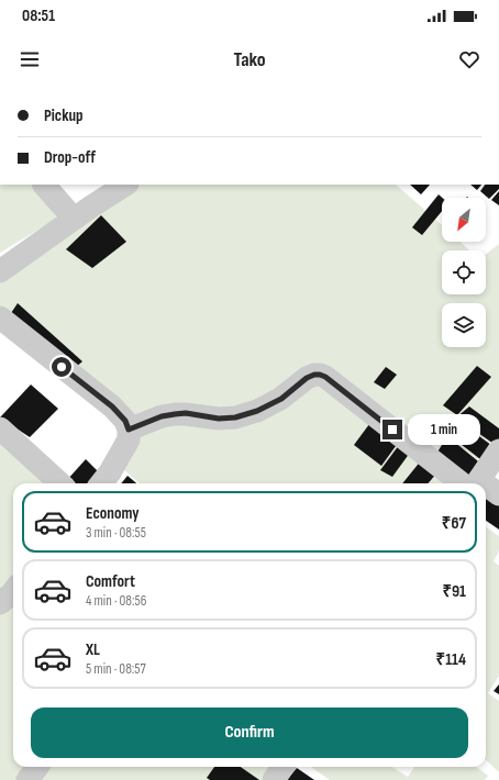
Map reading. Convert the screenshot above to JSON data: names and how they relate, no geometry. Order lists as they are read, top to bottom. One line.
{"north":"bottom left","page":{"status":"08:51","header":"Tako","banner":["Pickup","Drop-off"],"bubble":"1 min","list":[{"name":"Economy","note":"3 min · 08:55","value":"₹67"},{"name":"Comfort","note":"4 min · 08:56","value":"₹91"},{"name":"XL","note":"5 min · 08:57","value":"₹114"}],"buttons":"Confirm"}}
